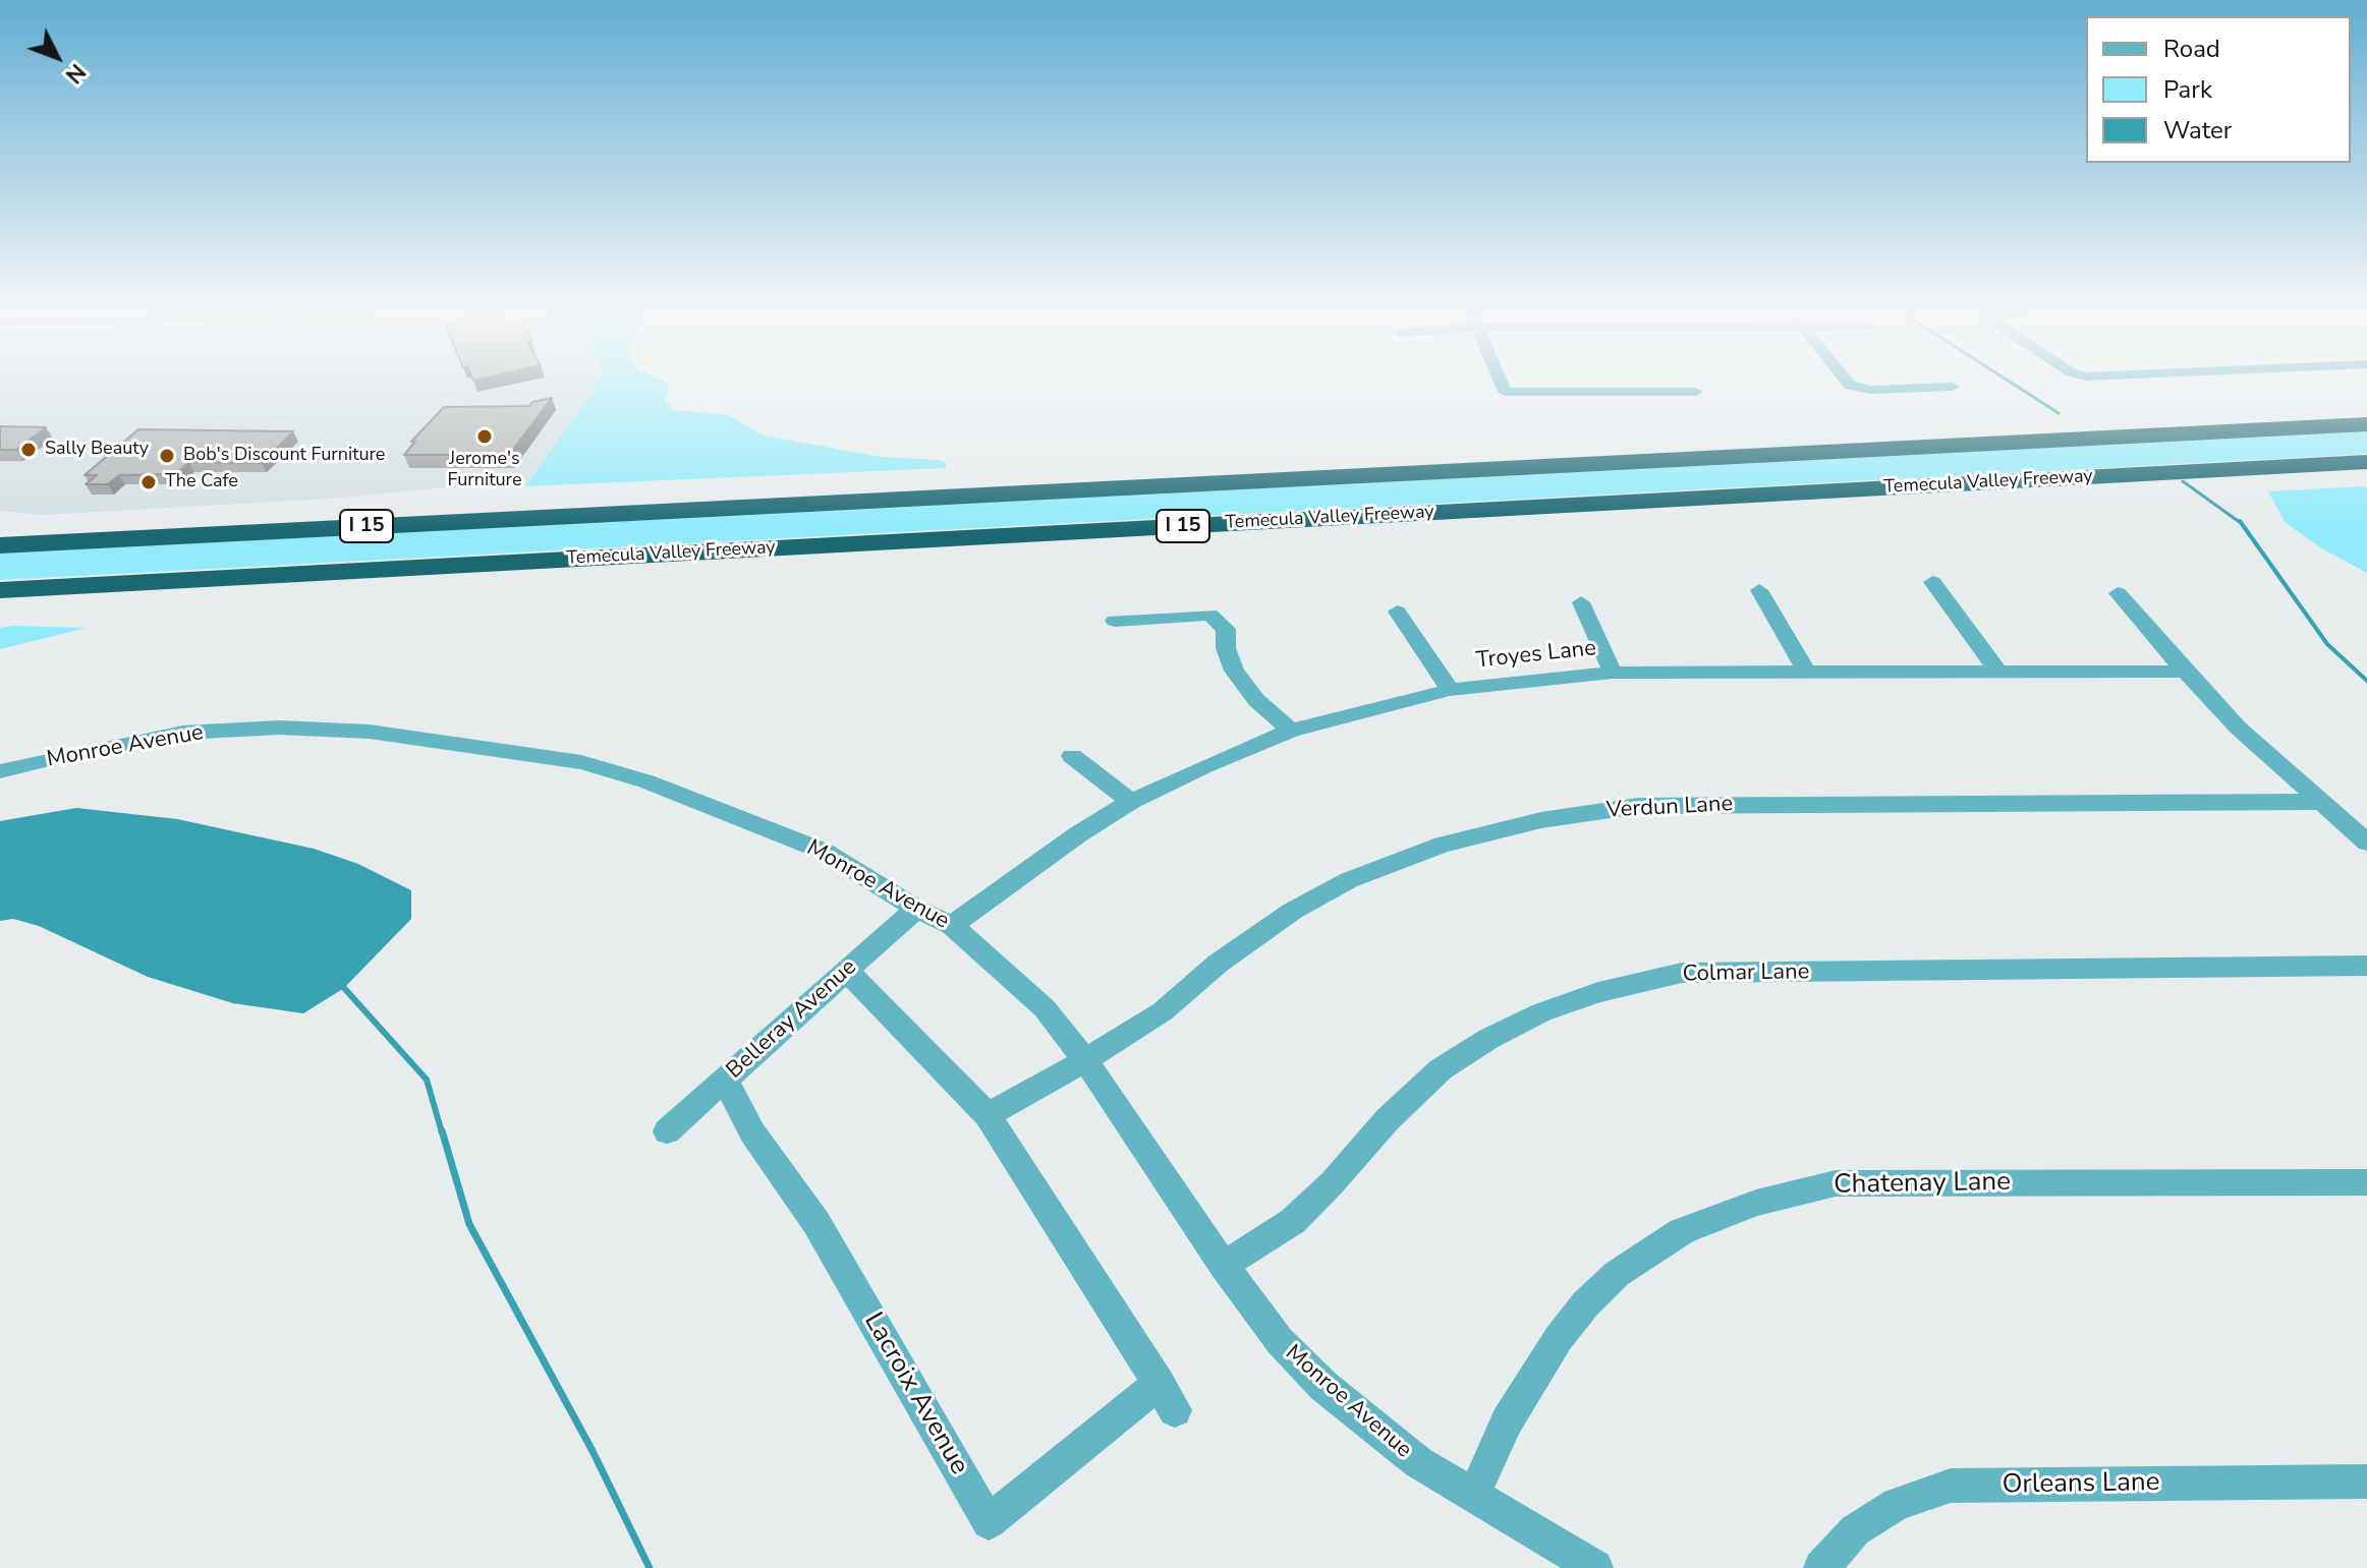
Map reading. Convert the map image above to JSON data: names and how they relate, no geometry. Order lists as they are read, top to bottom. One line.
{"streets":{"highway":["Temecula Valley Freeway","I 15"],"street":["Troyes Lane","Monroe Avenue","Verdun Lane","Colmar Lane","Belleray Avenue","Chatenay Lane","Lacroix Avenue","Orleans Lane"]},"crossings":[["Troyes Lane","Monroe Avenue"],["Monroe Avenue","Verdun Lane"],["Monroe Avenue","Colmar Lane"],["Monroe Avenue","Belleray Avenue"],["Monroe Avenue","Chatenay Lane"],["Verdun Lane","Lacroix Avenue"],["Belleray Avenue","Lacroix Avenue"]],"places":["Jerome's Furniture","Sally Beauty","Bob's Discount Furniture","The Cafe"],"legend":["Road","Park","Water"],"north":"bottom right"}
